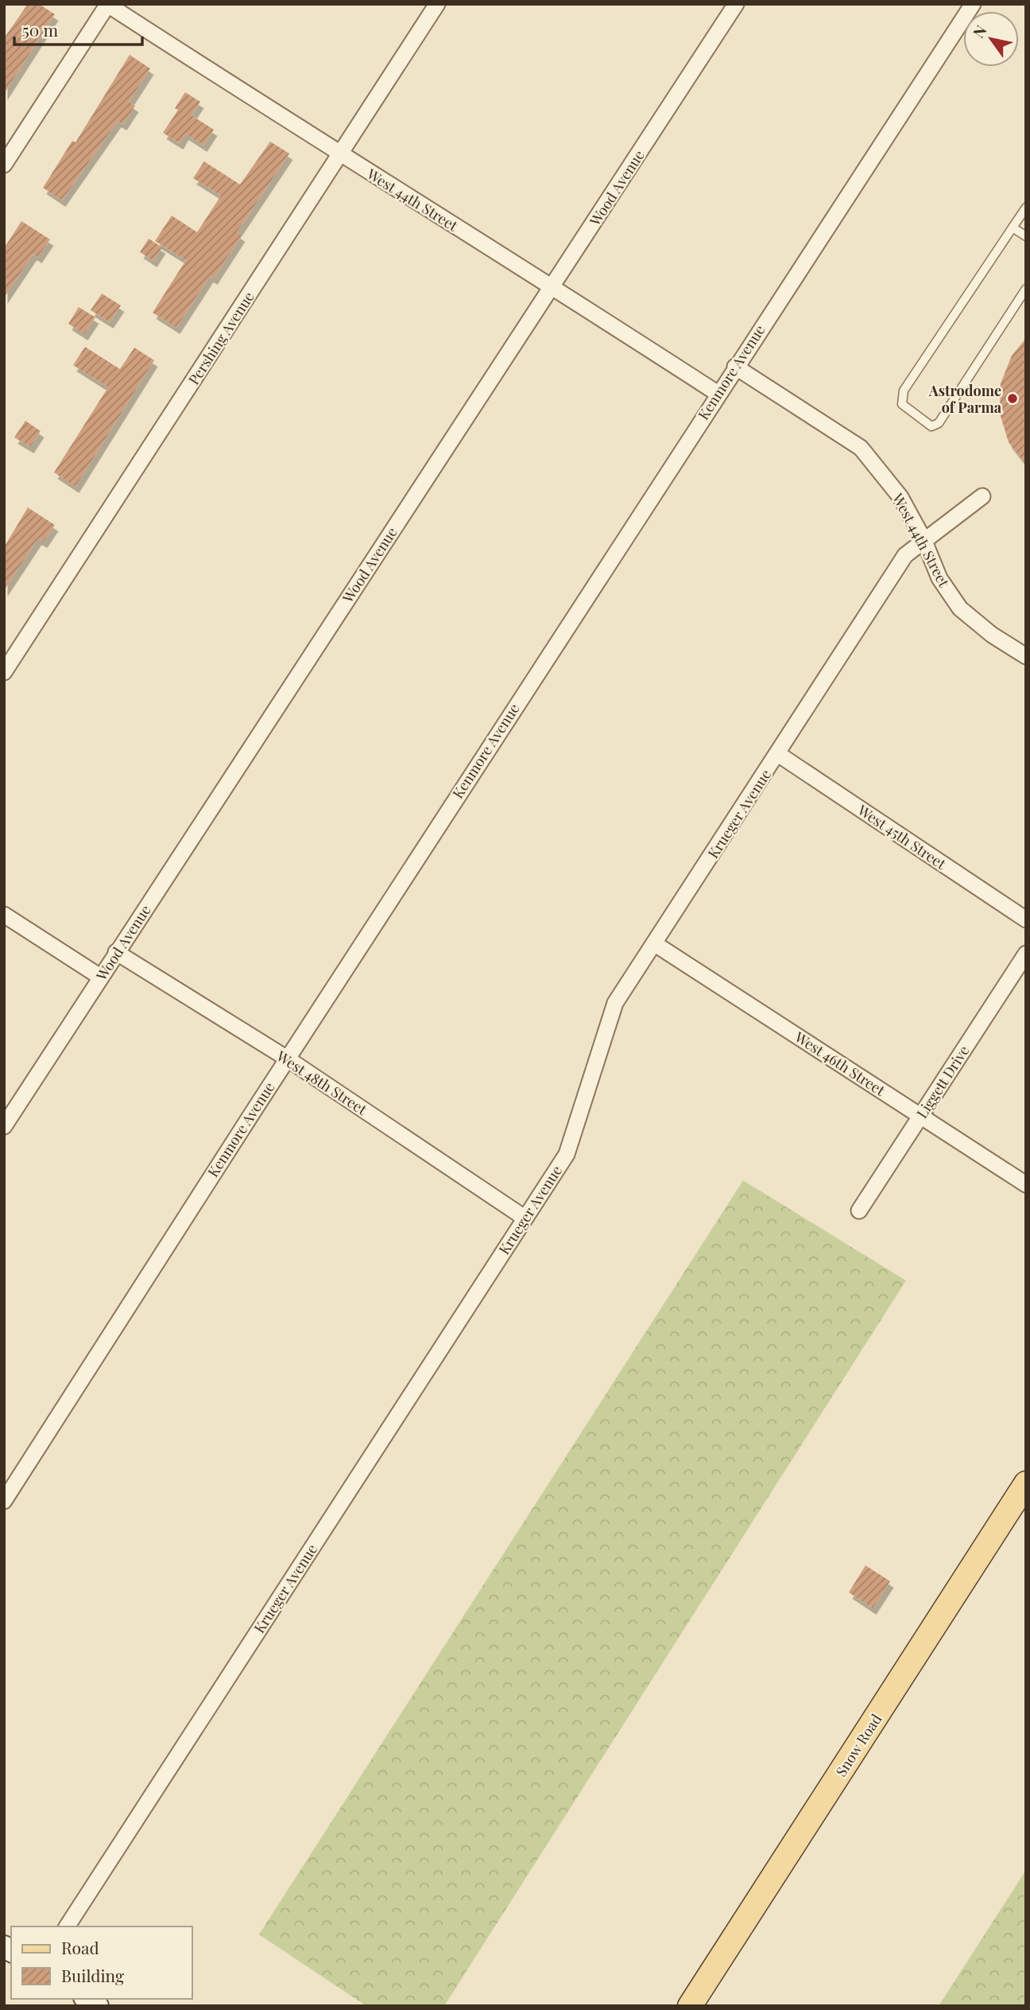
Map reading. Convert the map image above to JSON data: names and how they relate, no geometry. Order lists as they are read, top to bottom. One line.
{"streets":{"main road":["Snow Road"],"street":["Wood Avenue","West 44th Street","Pershing Avenue","Kenmore Avenue","Krueger Avenue","West 45th Street","West 46th Street","Liggett Drive","West 48th Street"]},"crossings":[["Wood Avenue","West 44th Street"],["Wood Avenue","West 48th Street"],["West 44th Street","Pershing Avenue"],["West 44th Street","Kenmore Avenue"],["West 44th Street","Krueger Avenue"],["Kenmore Avenue","West 48th Street"],["Krueger Avenue","West 45th Street"],["Krueger Avenue","West 46th Street"],["Krueger Avenue","West 48th Street"],["West 46th Street","Liggett Drive"]],"places":["Astrodome of Parma"],"legend":["Road","Building"],"scale_bar":"50 m","north":"top left"}
